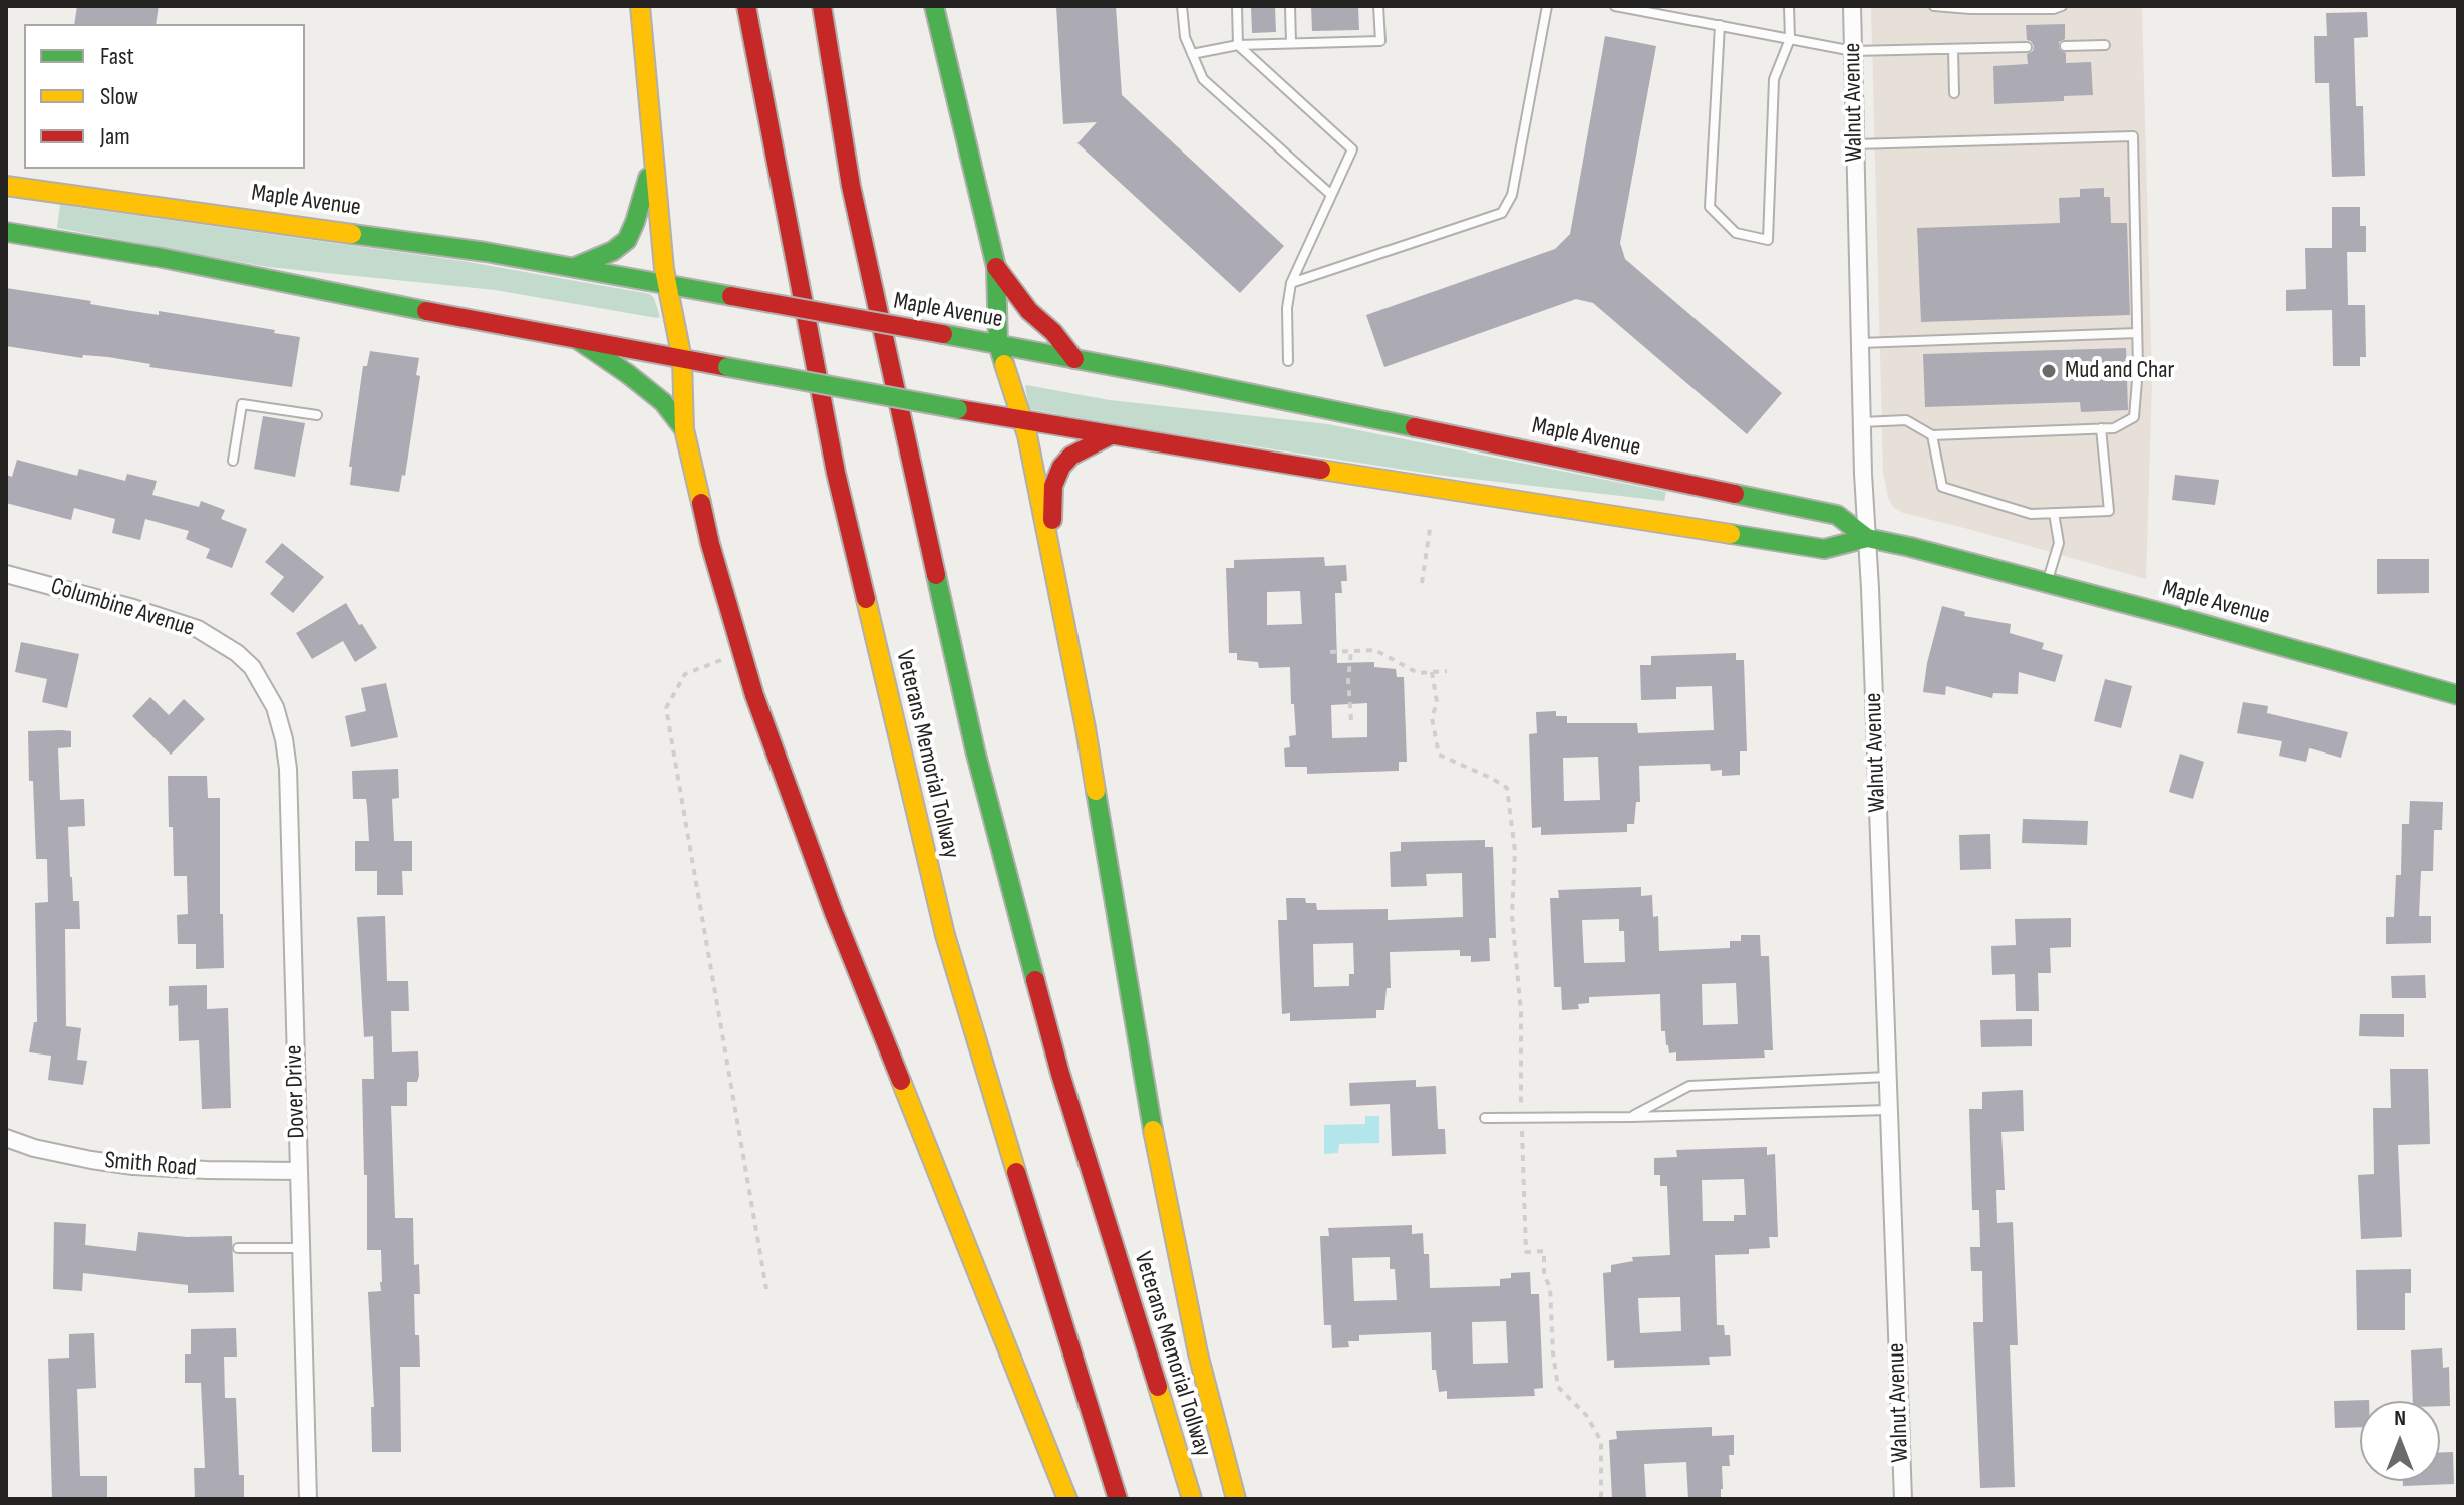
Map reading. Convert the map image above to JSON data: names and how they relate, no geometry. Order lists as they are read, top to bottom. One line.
{"streets":{"main road":["Maple Avenue","Veterans Memorial Tollway"],"street":["Walnut Avenue","Columbine Avenue","Dover Drive","Smith Road"]},"crossings":[["Walnut Avenue","Maple Avenue"],["Columbine Avenue","Dover Drive"],["Dover Drive","Smith Road"]],"places":["Mud and Char"],"legend":["Fast","Slow","Jam"],"north":"top"}
